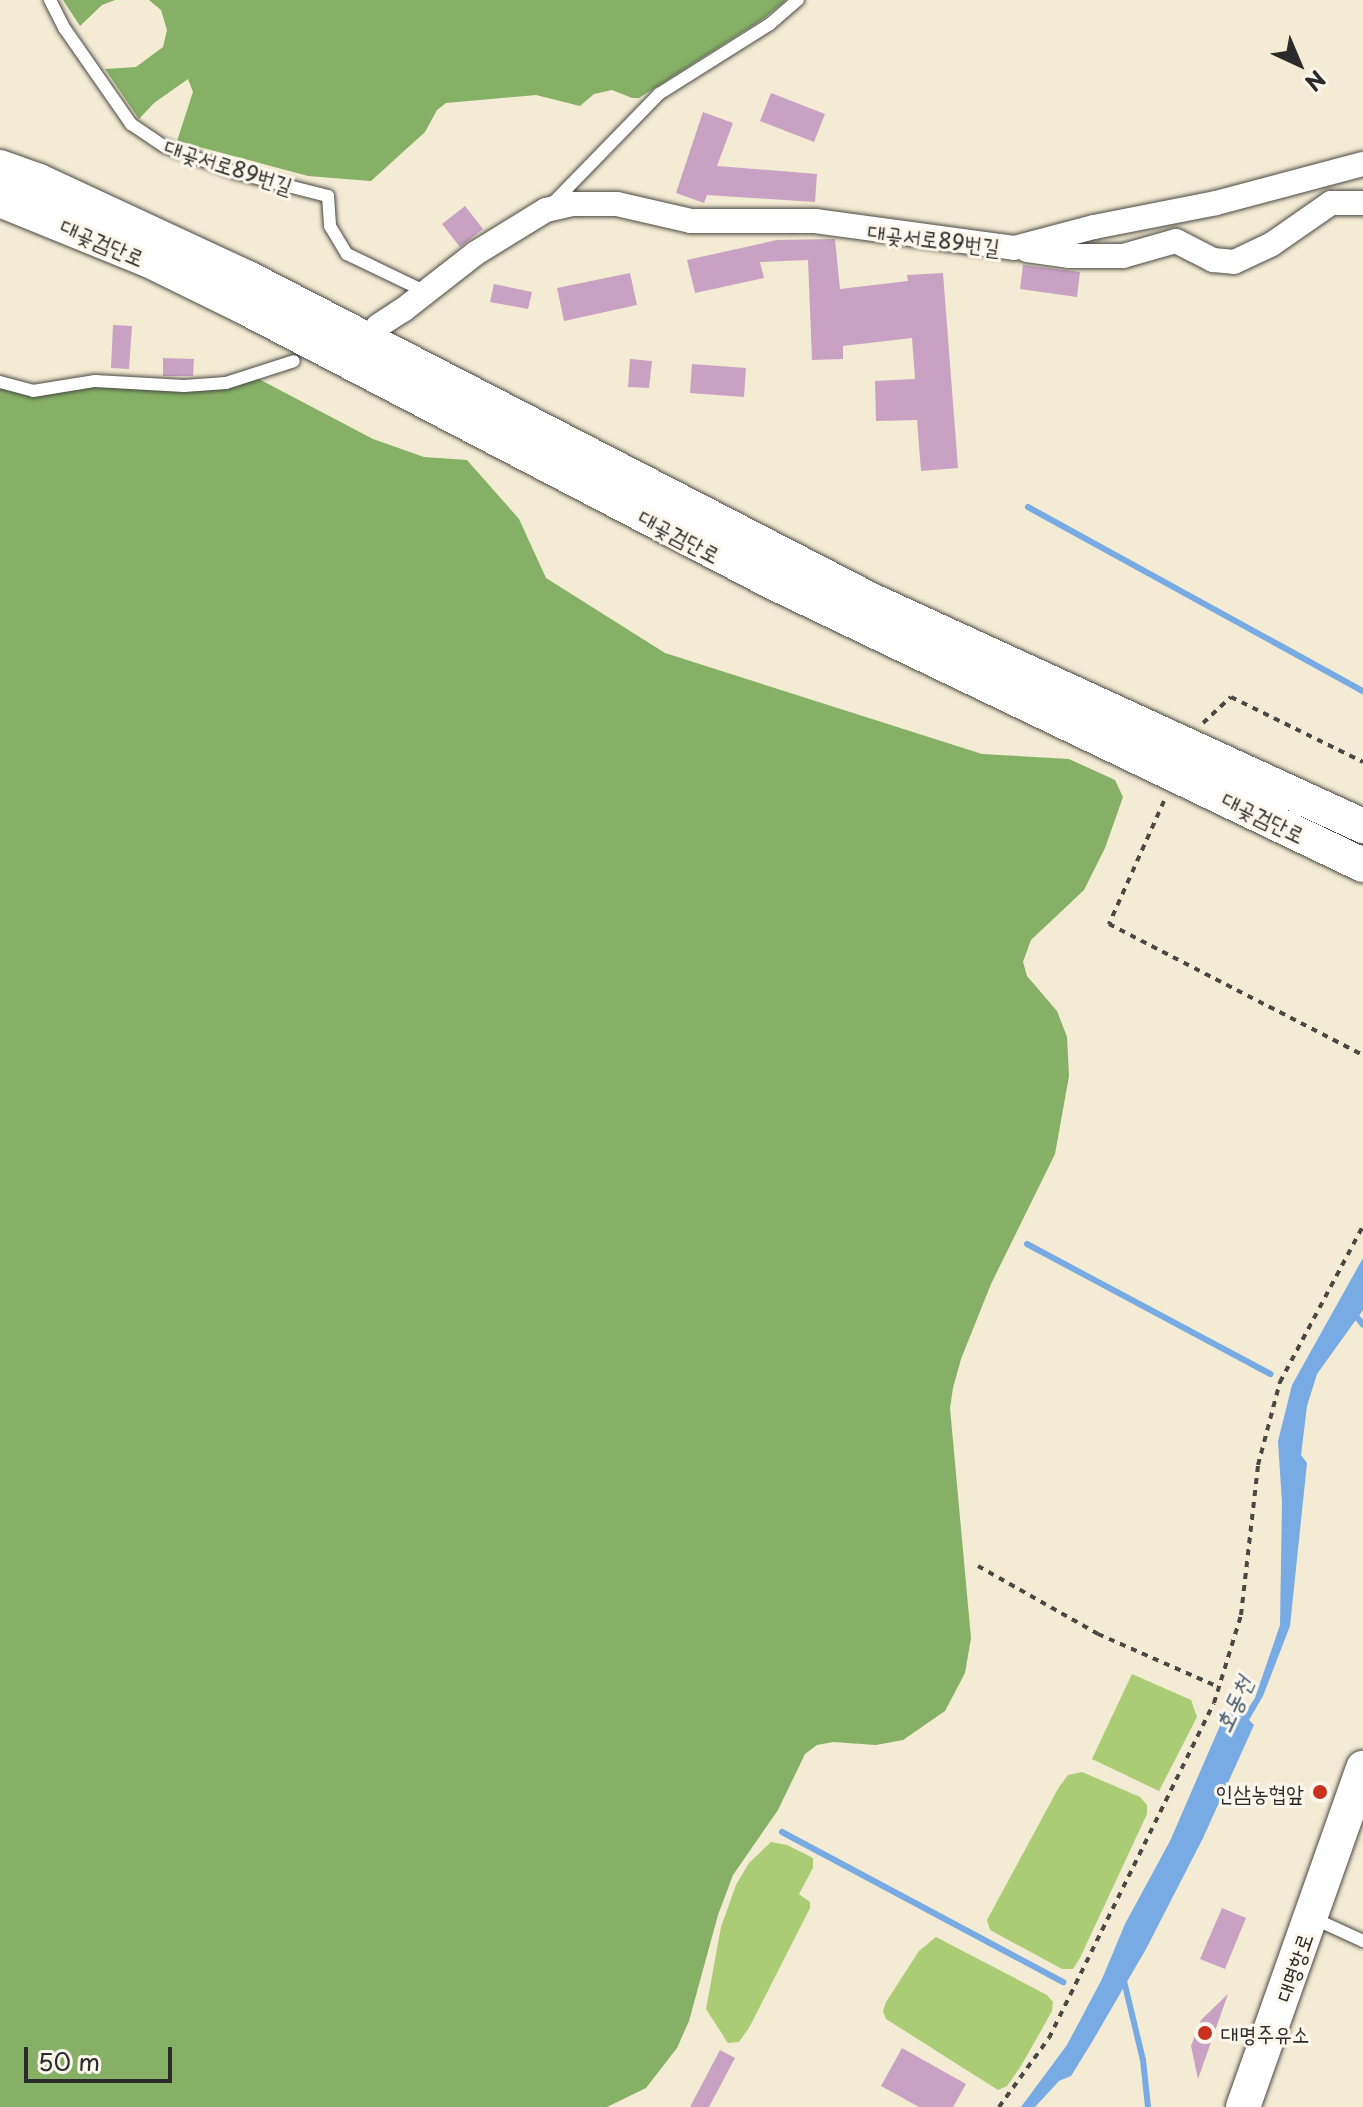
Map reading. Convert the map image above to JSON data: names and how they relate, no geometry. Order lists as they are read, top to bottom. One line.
{"streets":{"main road":["대곶검단로","대명항로"],"street":["대곶서로89번길"]},"water":["호동천"],"places":["인삼농협앞","대명주유소"],"scale_bar":"50 m","north":"bottom right"}
